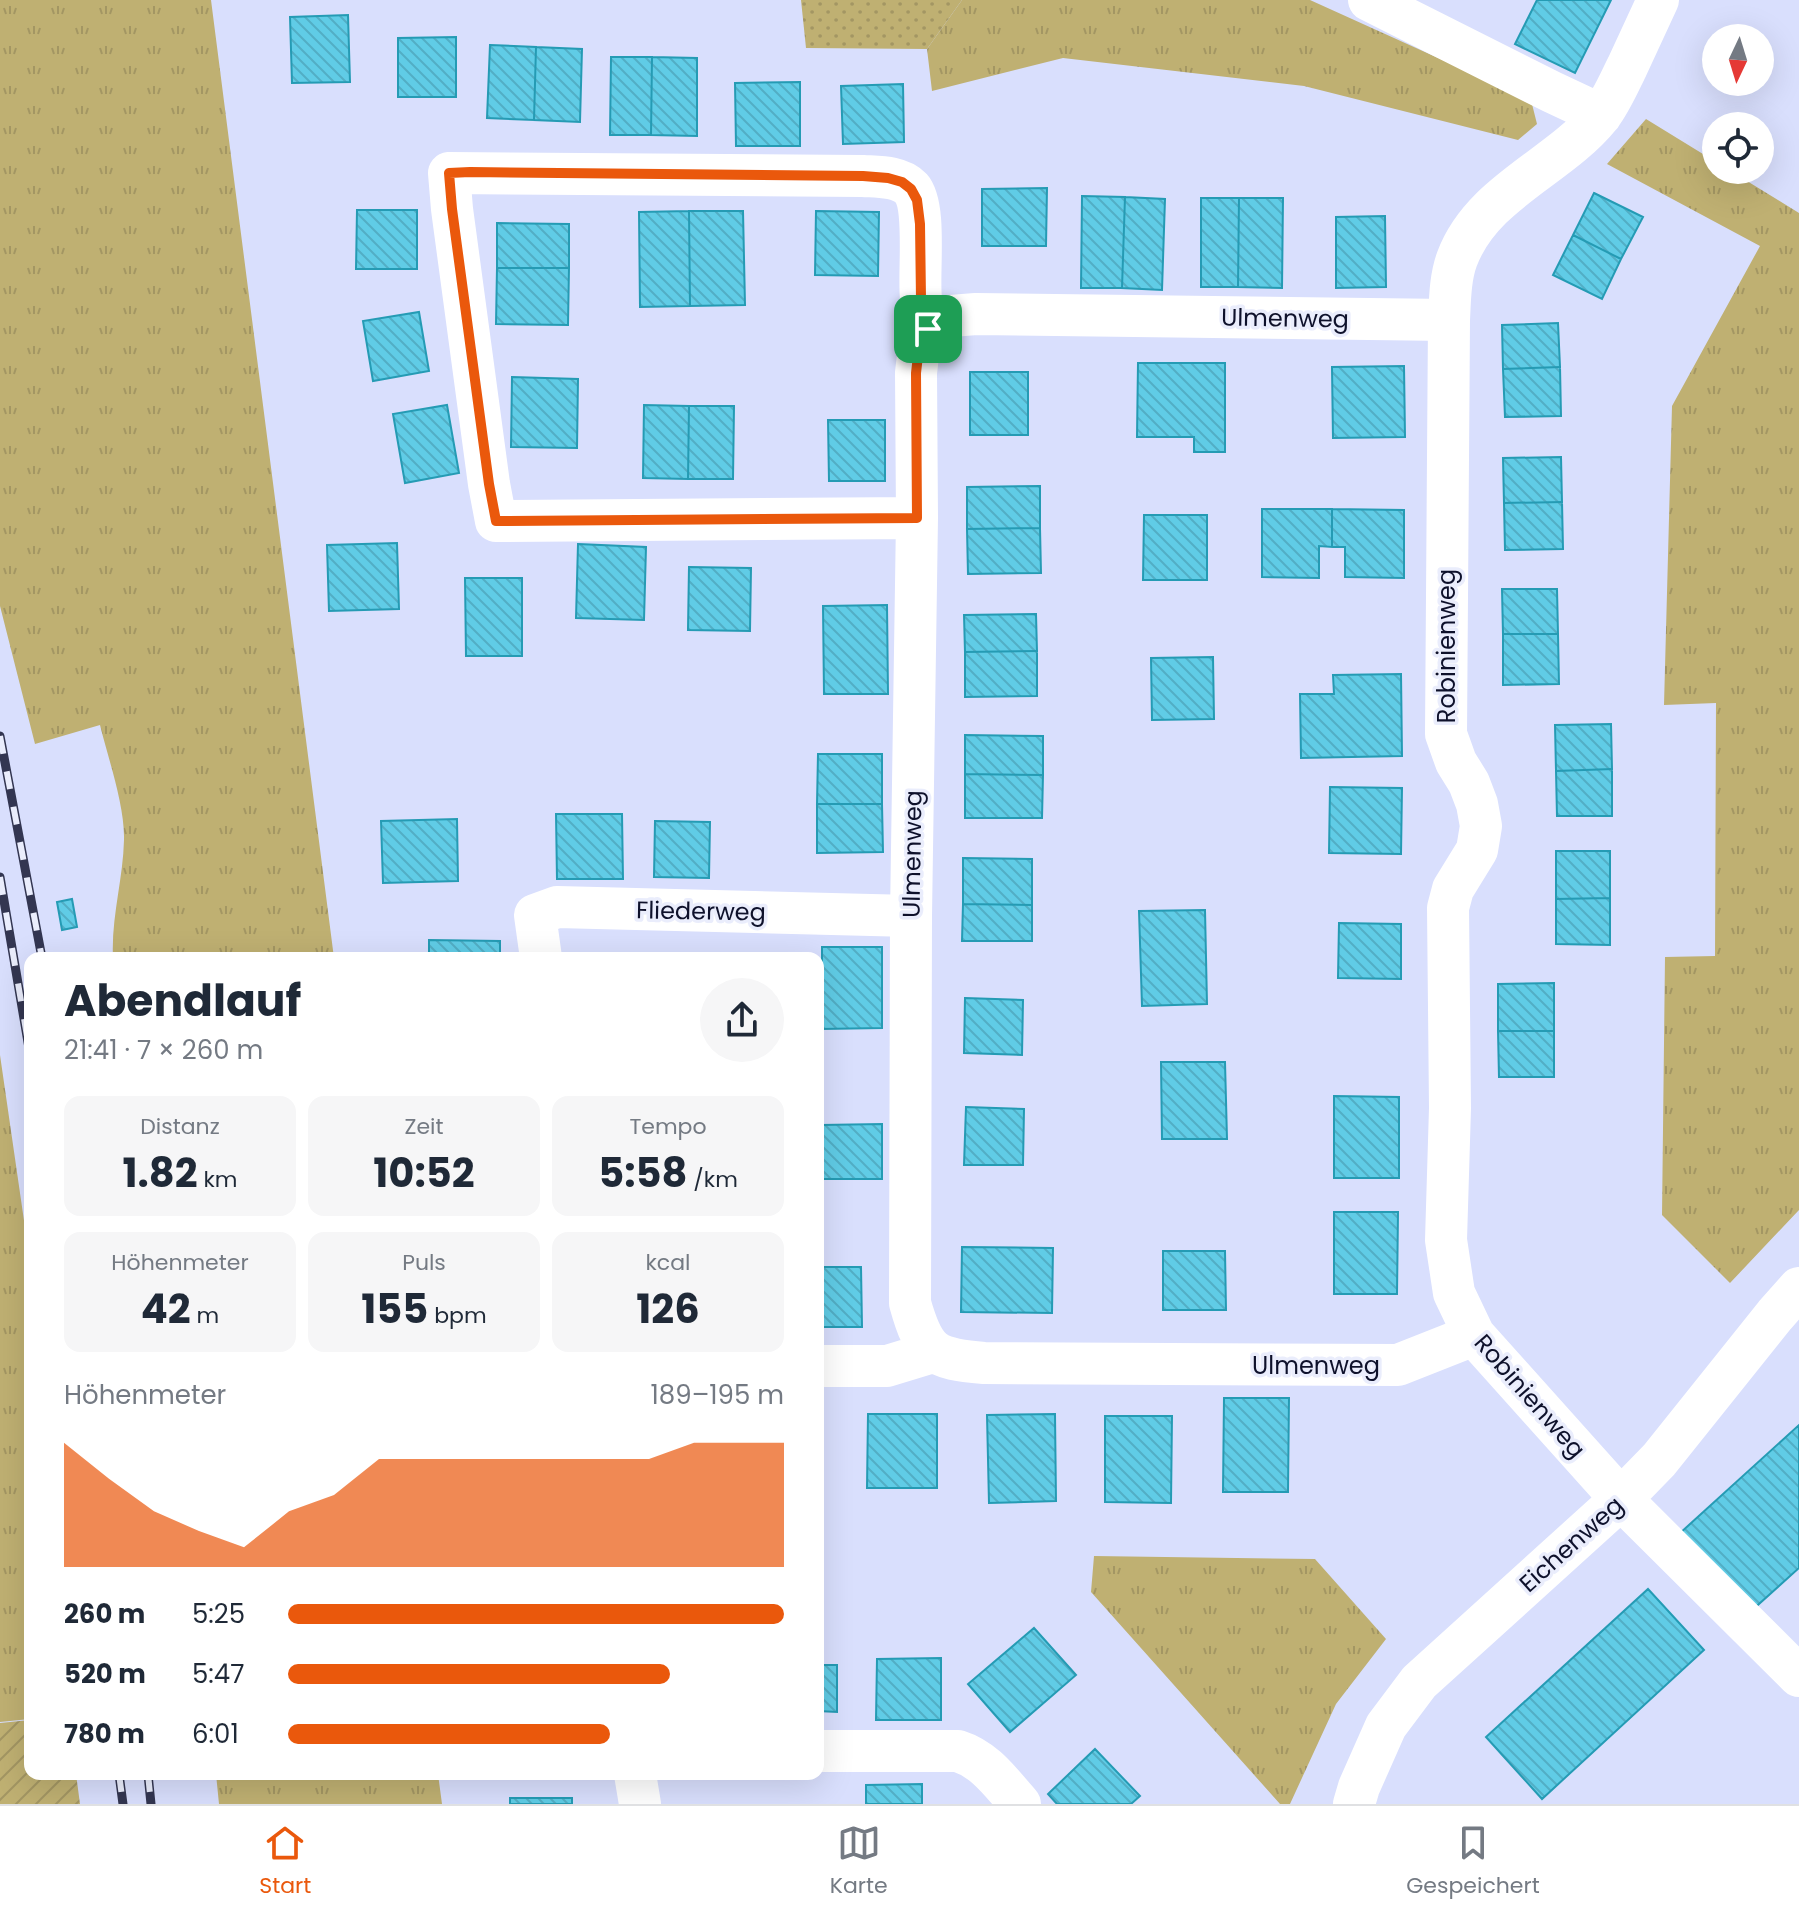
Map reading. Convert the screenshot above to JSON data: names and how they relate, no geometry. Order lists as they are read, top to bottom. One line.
{"streets":{"street":["Ulmenweg","Robinienweg","Fliederweg","Eichenweg"]},"crossings":[["Ulmenweg","Robinienweg"],["Ulmenweg","Fliederweg"],["Robinienweg","Eichenweg"]],"north":"bottom","page":{"heading":["Abendlauf","21:41 · 7 × 260 m"],"stats":[["Distanz","1.82 km"],["Zeit","10:52"],["Tempo","5:58 /km"],["Höhenmeter","42 m"],["Puls","155 bpm"],["kcal","126"]],"chart":["Höhenmeter","189–195 m"],"list":[{"name":"260 m","note":"5:25"},{"name":"520 m","note":"5:47"},{"name":"780 m","note":"6:01"}],"tabs":["Start","Karte","Gespeichert"]}}
